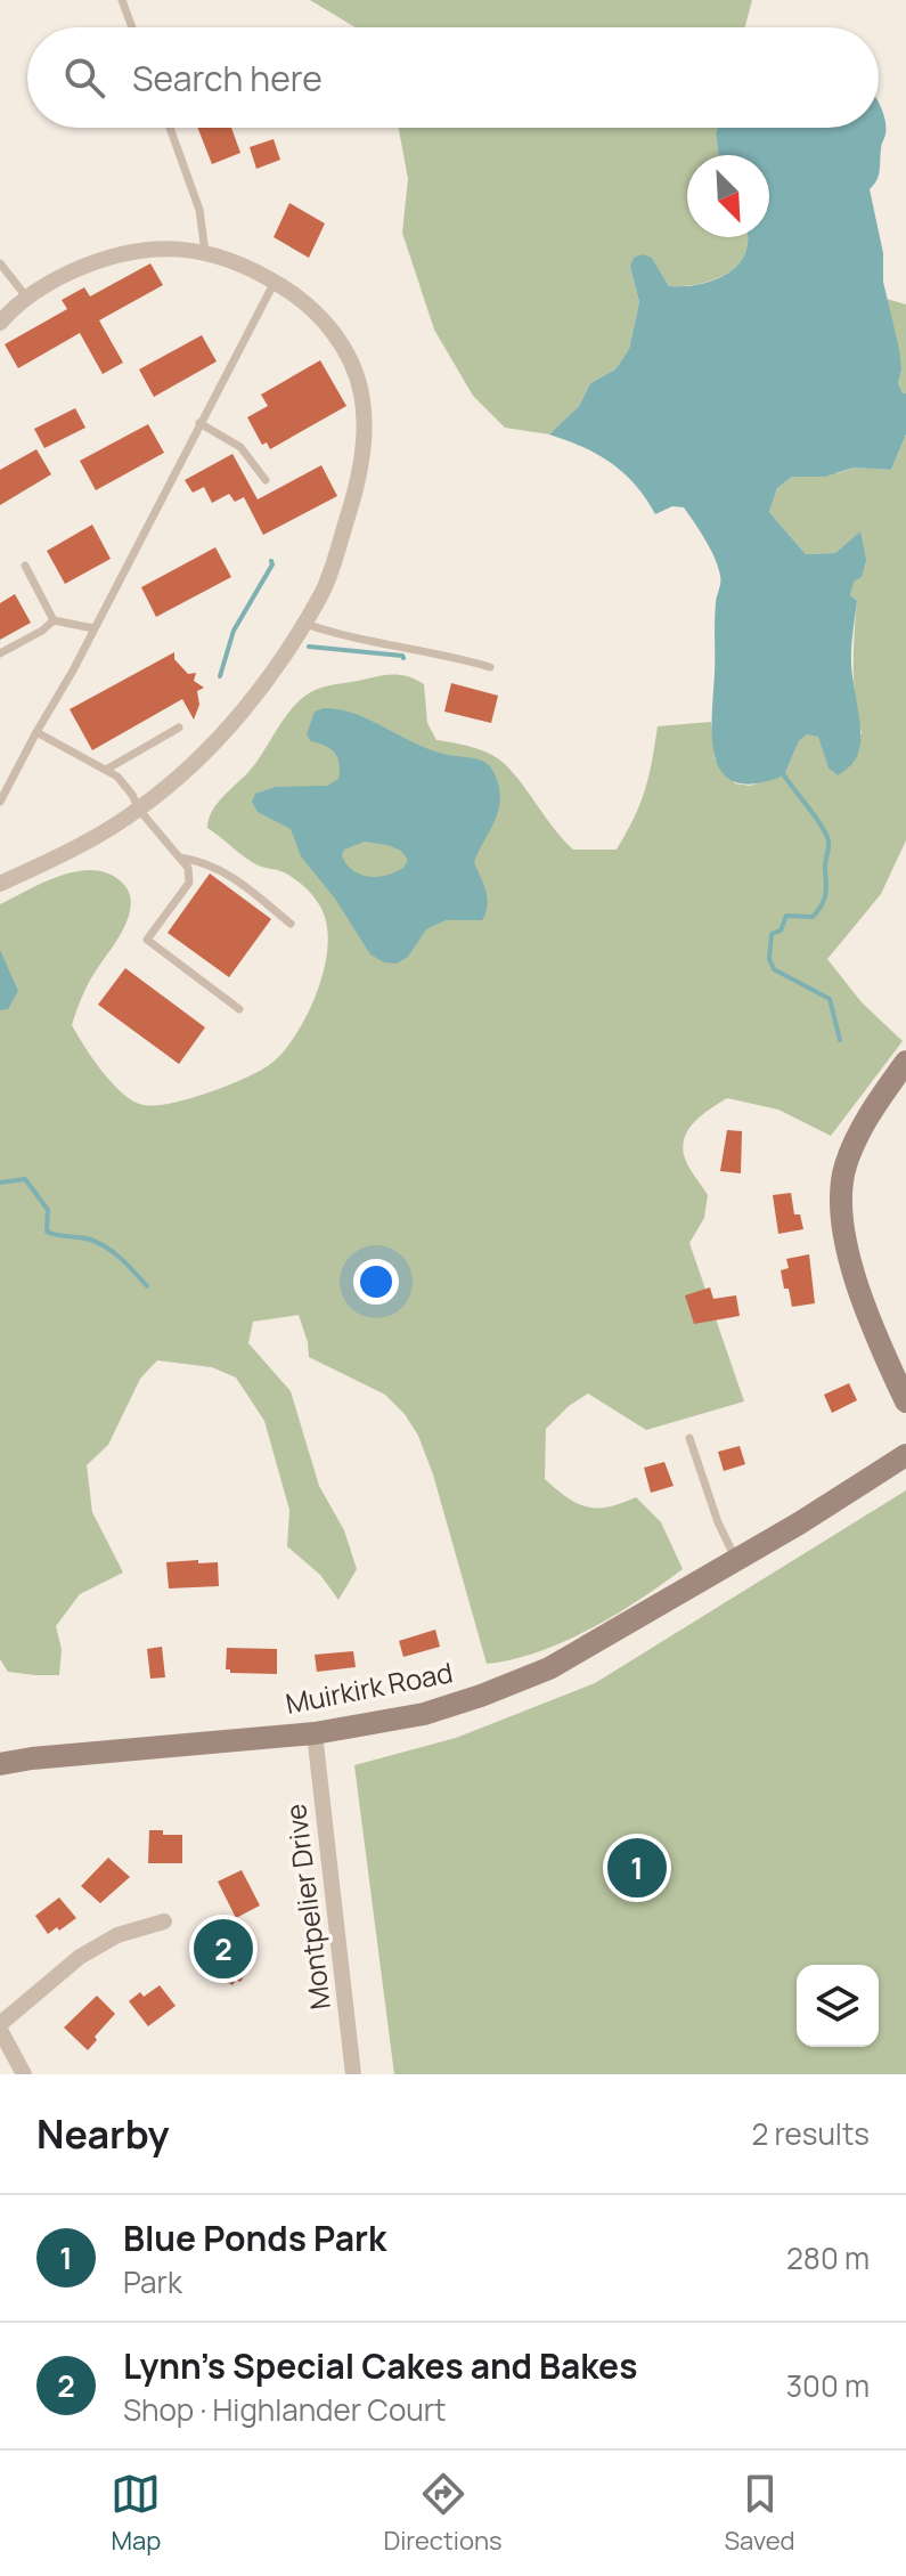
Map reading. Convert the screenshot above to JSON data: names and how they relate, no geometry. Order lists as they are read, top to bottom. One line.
{"streets":{"main road":["Muirkirk Road"],"street":["Montpelier Drive"]},"crossings":[["Muirkirk Road","Montpelier Drive"]],"north":"bottom right","page":{"search":"Search here","pins":["1","2"],"heading":["Nearby","2 results"],"list":[{"mark":"1","name":"Blue Ponds Park","note":"Park","value":"280 m"},{"mark":"2","name":"Lynn's Special Cakes and Bakes","note":"Shop · Highlander Court","value":"300 m"}],"nav":["Map","Directions","Saved"]}}
